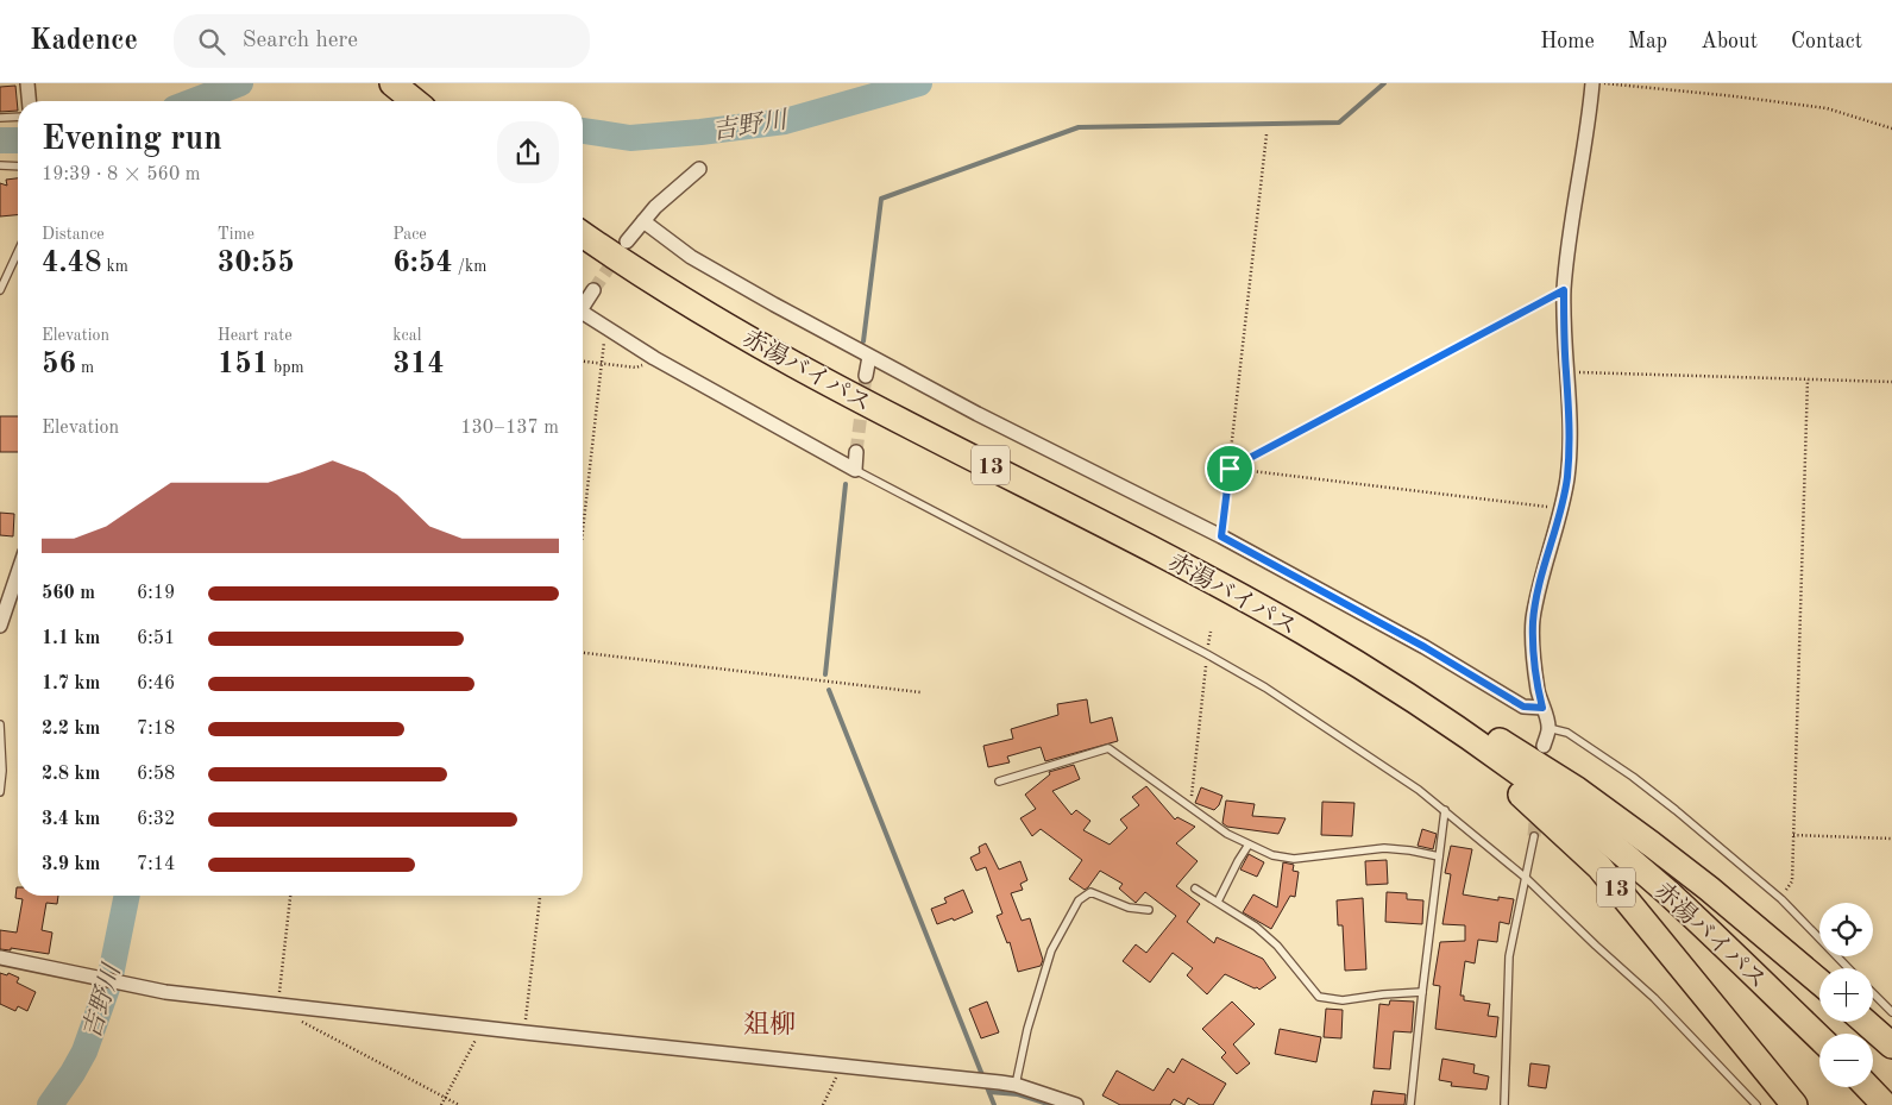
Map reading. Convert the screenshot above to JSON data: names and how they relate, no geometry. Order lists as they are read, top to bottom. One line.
{"streets":{"highway":["赤湯バイパス","13"]},"crossings":[["赤湯バイパス","13"]],"districts":["爼柳"],"water":["吉野川"],"page":{"header":"Kadence","search":"Search here","nav":["Home","Map","About","Contact"],"heading":["Evening run","19:39 · 8 × 560 m"],"stats":[["Distance","4.48 km"],["Time","30:55"],["Pace","6:54 /km"],["Elevation","56 m"],["Heart rate","151 bpm"],["kcal","314"]],"chart":["Elevation","130–137 m"],"list":[{"name":"560 m","note":"6:19"},{"name":"1.1 km","note":"6:51"},{"name":"1.7 km","note":"6:46"},{"name":"2.2 km","note":"7:18"},{"name":"2.8 km","note":"6:58"},{"name":"3.4 km","note":"6:32"},{"name":"3.9 km","note":"7:14"}],"map_buttons":["+","−"]}}
